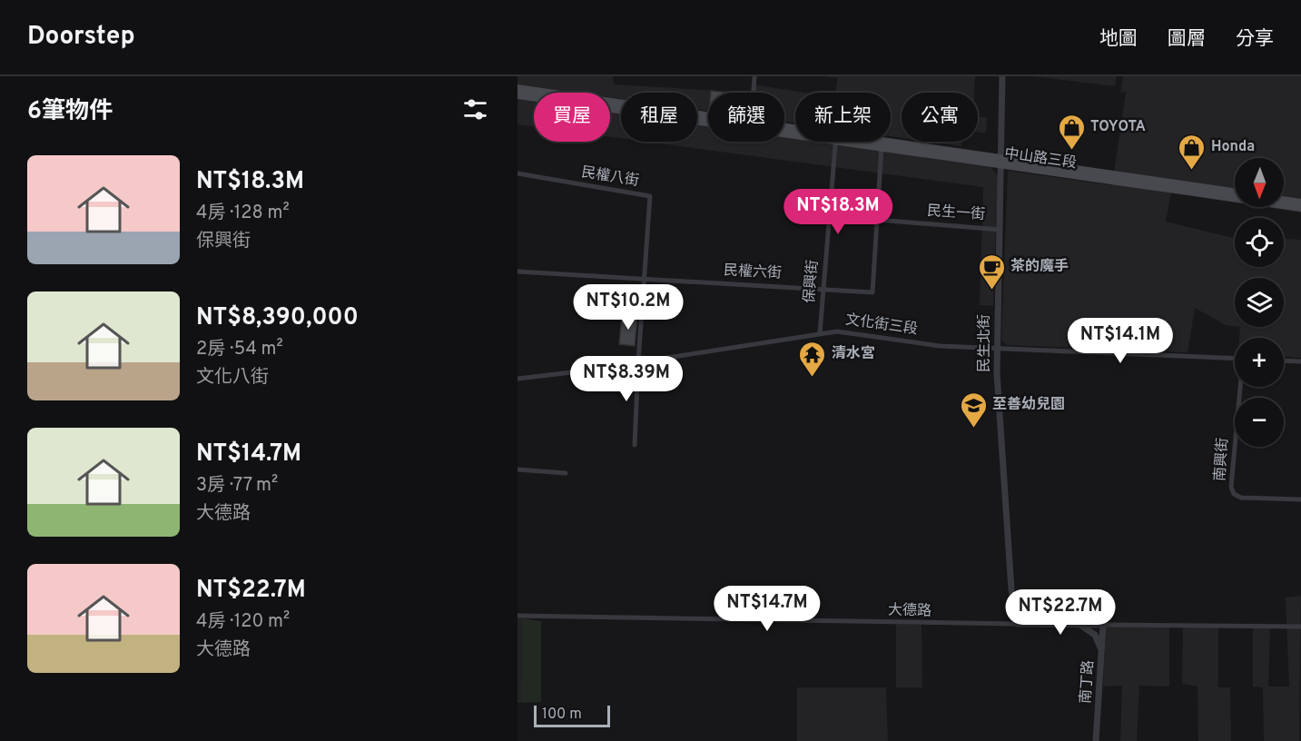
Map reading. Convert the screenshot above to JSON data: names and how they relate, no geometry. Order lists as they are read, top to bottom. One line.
{"streets":{"main road":["中山路三段"],"street":["民權八街","民生一街","民權六街","保興街","文化街三段","民生北街","南興街","大德路","南丁路"]},"crossings":[["中山路三段","民生北街"],["民權八街","民權六街"],["民生一街","民權六街"],["民生一街","民生北街"],["民權六街","保興街"],["保興街","文化街三段"],["文化街三段","民生北街"],["民生北街","大德路"],["大德路","南丁路"]],"places":{"shop":["TOYOTA","Honda"],"cafe":["茶的魔手"],"temple":["清水宮"],"school or university":["至善幼兒園"]},"scale_bar":"100 m","north":"bottom","page":{"header":"Doorstep","nav":["地圖","圖層","分享"],"heading":"6筆物件","chip":["買屋","租屋","篩選","新上架","公寓"],"list":[{"name":"NT$18.3M","note":"4房 · 128 m² · 保興街"},{"name":"NT$8,390,000","note":"2房 · 54 m² · 文化八街"},{"name":"NT$14.7M","note":"3房 · 77 m² · 大德路"},{"name":"NT$22.7M","note":"4房 · 120 m² · 大德路"}],"map_buttons":["+","−"],"price":["NT$18.3M","NT$10.2M","NT$14.1M","NT$8.39M","NT$14.7M","NT$22.7M"],"scale":"100 m"}}
